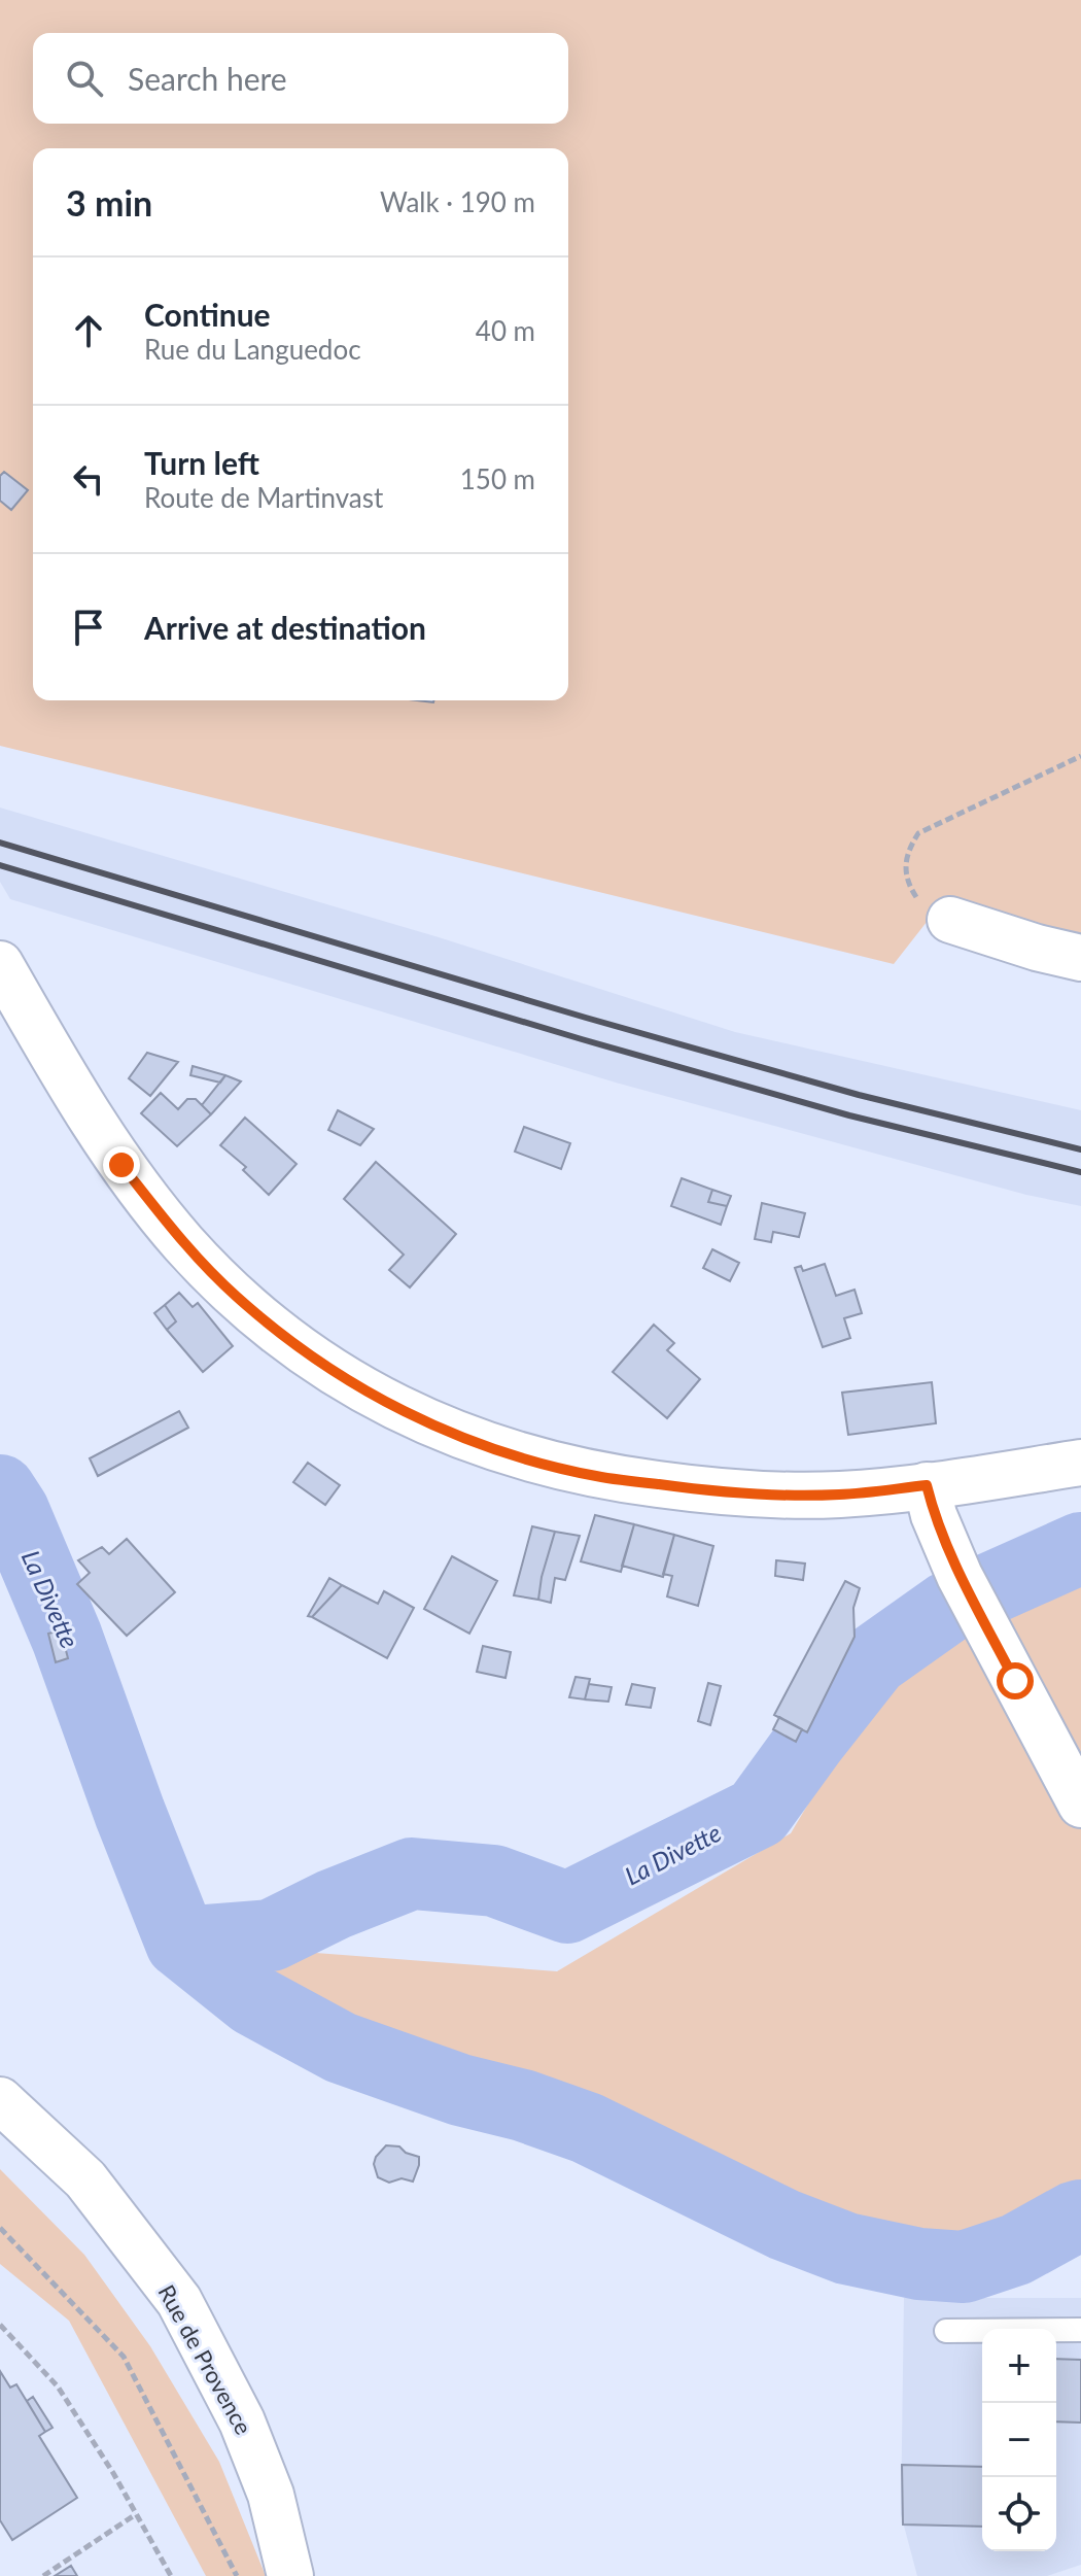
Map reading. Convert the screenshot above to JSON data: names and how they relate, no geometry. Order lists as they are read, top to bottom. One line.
{"streets":{"main road":["Rue de Provence"]},"water":["La Divette"],"page":{"search":"Search here","heading":["3 min","Walk · 190 m"],"list":[["Continue","Rue du Languedoc","40 m"],["Turn left","Route de Martinvast","150 m"],"Arrive at destination"],"map_buttons":["+","−"]}}
